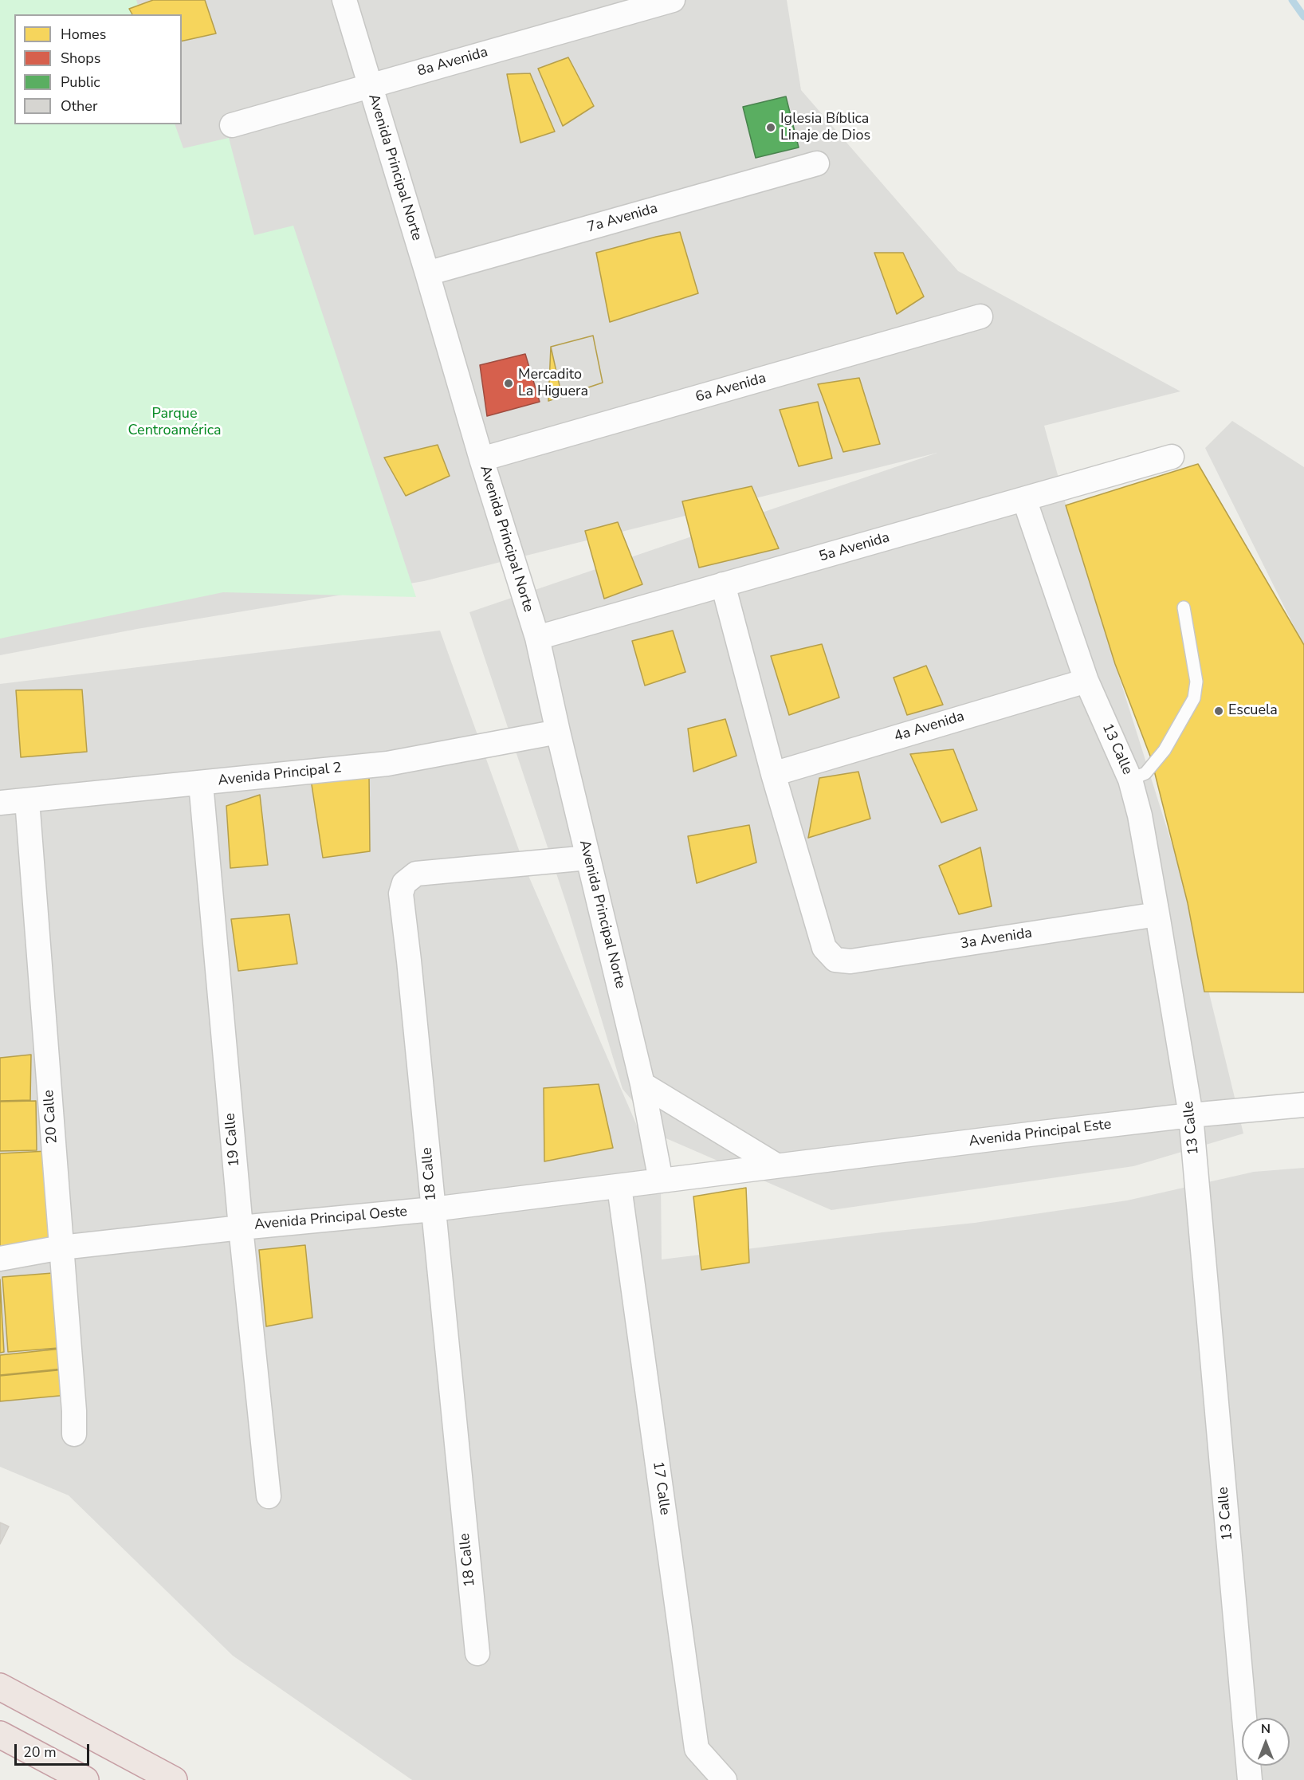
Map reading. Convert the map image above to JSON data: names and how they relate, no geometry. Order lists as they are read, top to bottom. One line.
{"streets":{"street":["8a Avenida","Avenida Principal Norte","7a Avenida","6a Avenida","5a Avenida","4a Avenida","13 Calle","Avenida Principal 2","3a Avenida","20 Calle","Avenida Principal Este","19 Calle","18 Calle","Avenida Principal Oeste","17 Calle"]},"crossings":[["8a Avenida","Avenida Principal Norte"],["Avenida Principal Norte","7a Avenida"],["Avenida Principal Norte","6a Avenida"],["Avenida Principal Norte","5a Avenida"],["Avenida Principal Norte","Avenida Principal 2"],["Avenida Principal Norte","18 Calle"],["Avenida Principal Norte","Avenida Principal Oeste"],["5a Avenida","13 Calle"],["4a Avenida","13 Calle"],["4a Avenida","3a Avenida"],["13 Calle","3a Avenida"],["13 Calle","Avenida Principal Este"],["Avenida Principal 2","20 Calle"],["Avenida Principal 2","19 Calle"],["20 Calle","Avenida Principal Oeste"],["Avenida Principal Este","Avenida Principal Oeste"],["19 Calle","Avenida Principal Oeste"],["18 Calle","Avenida Principal Oeste"],["Avenida Principal Oeste","17 Calle"]],"parks":["Parque Centroamérica"],"places":["Iglesia Bíblica Linaje de Dios","Mercadito La Higuera","Escuela"],"legend":["Homes","Shops","Public","Other"],"scale_bar":"20 m","north":"top"}
